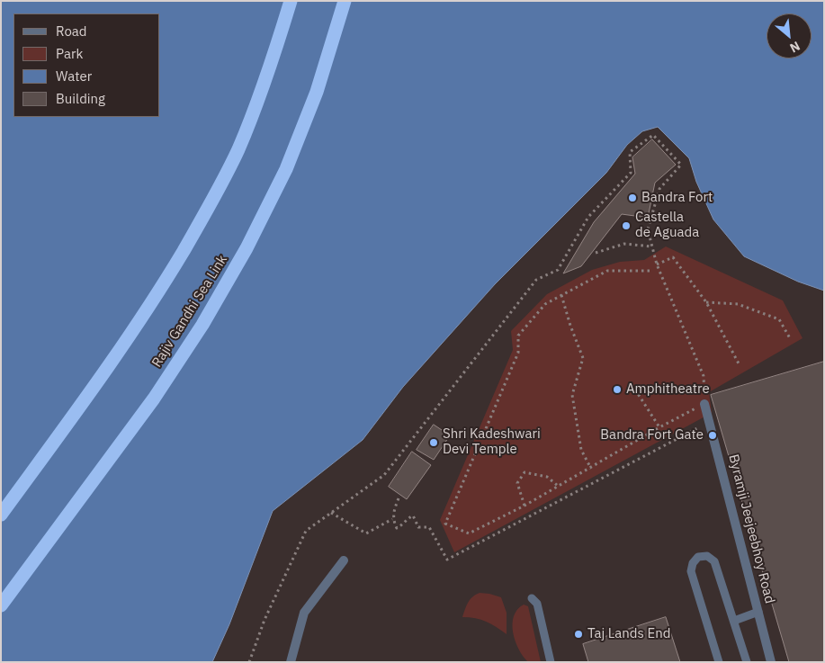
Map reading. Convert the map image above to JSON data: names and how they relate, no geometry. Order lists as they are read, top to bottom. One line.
{"streets":{"highway":["Rajiv Gandhi Sea Link"],"street":["Byramji Jeejeebhoy Road"]},"places":["Bandra Fort","Castella de Aguada","Amphitheatre","Bandra Fort Gate","Shri Kadeshwari Devi Temple","Taj Lands End"],"legend":["Road","Park","Water","Building"],"north":"bottom right"}
